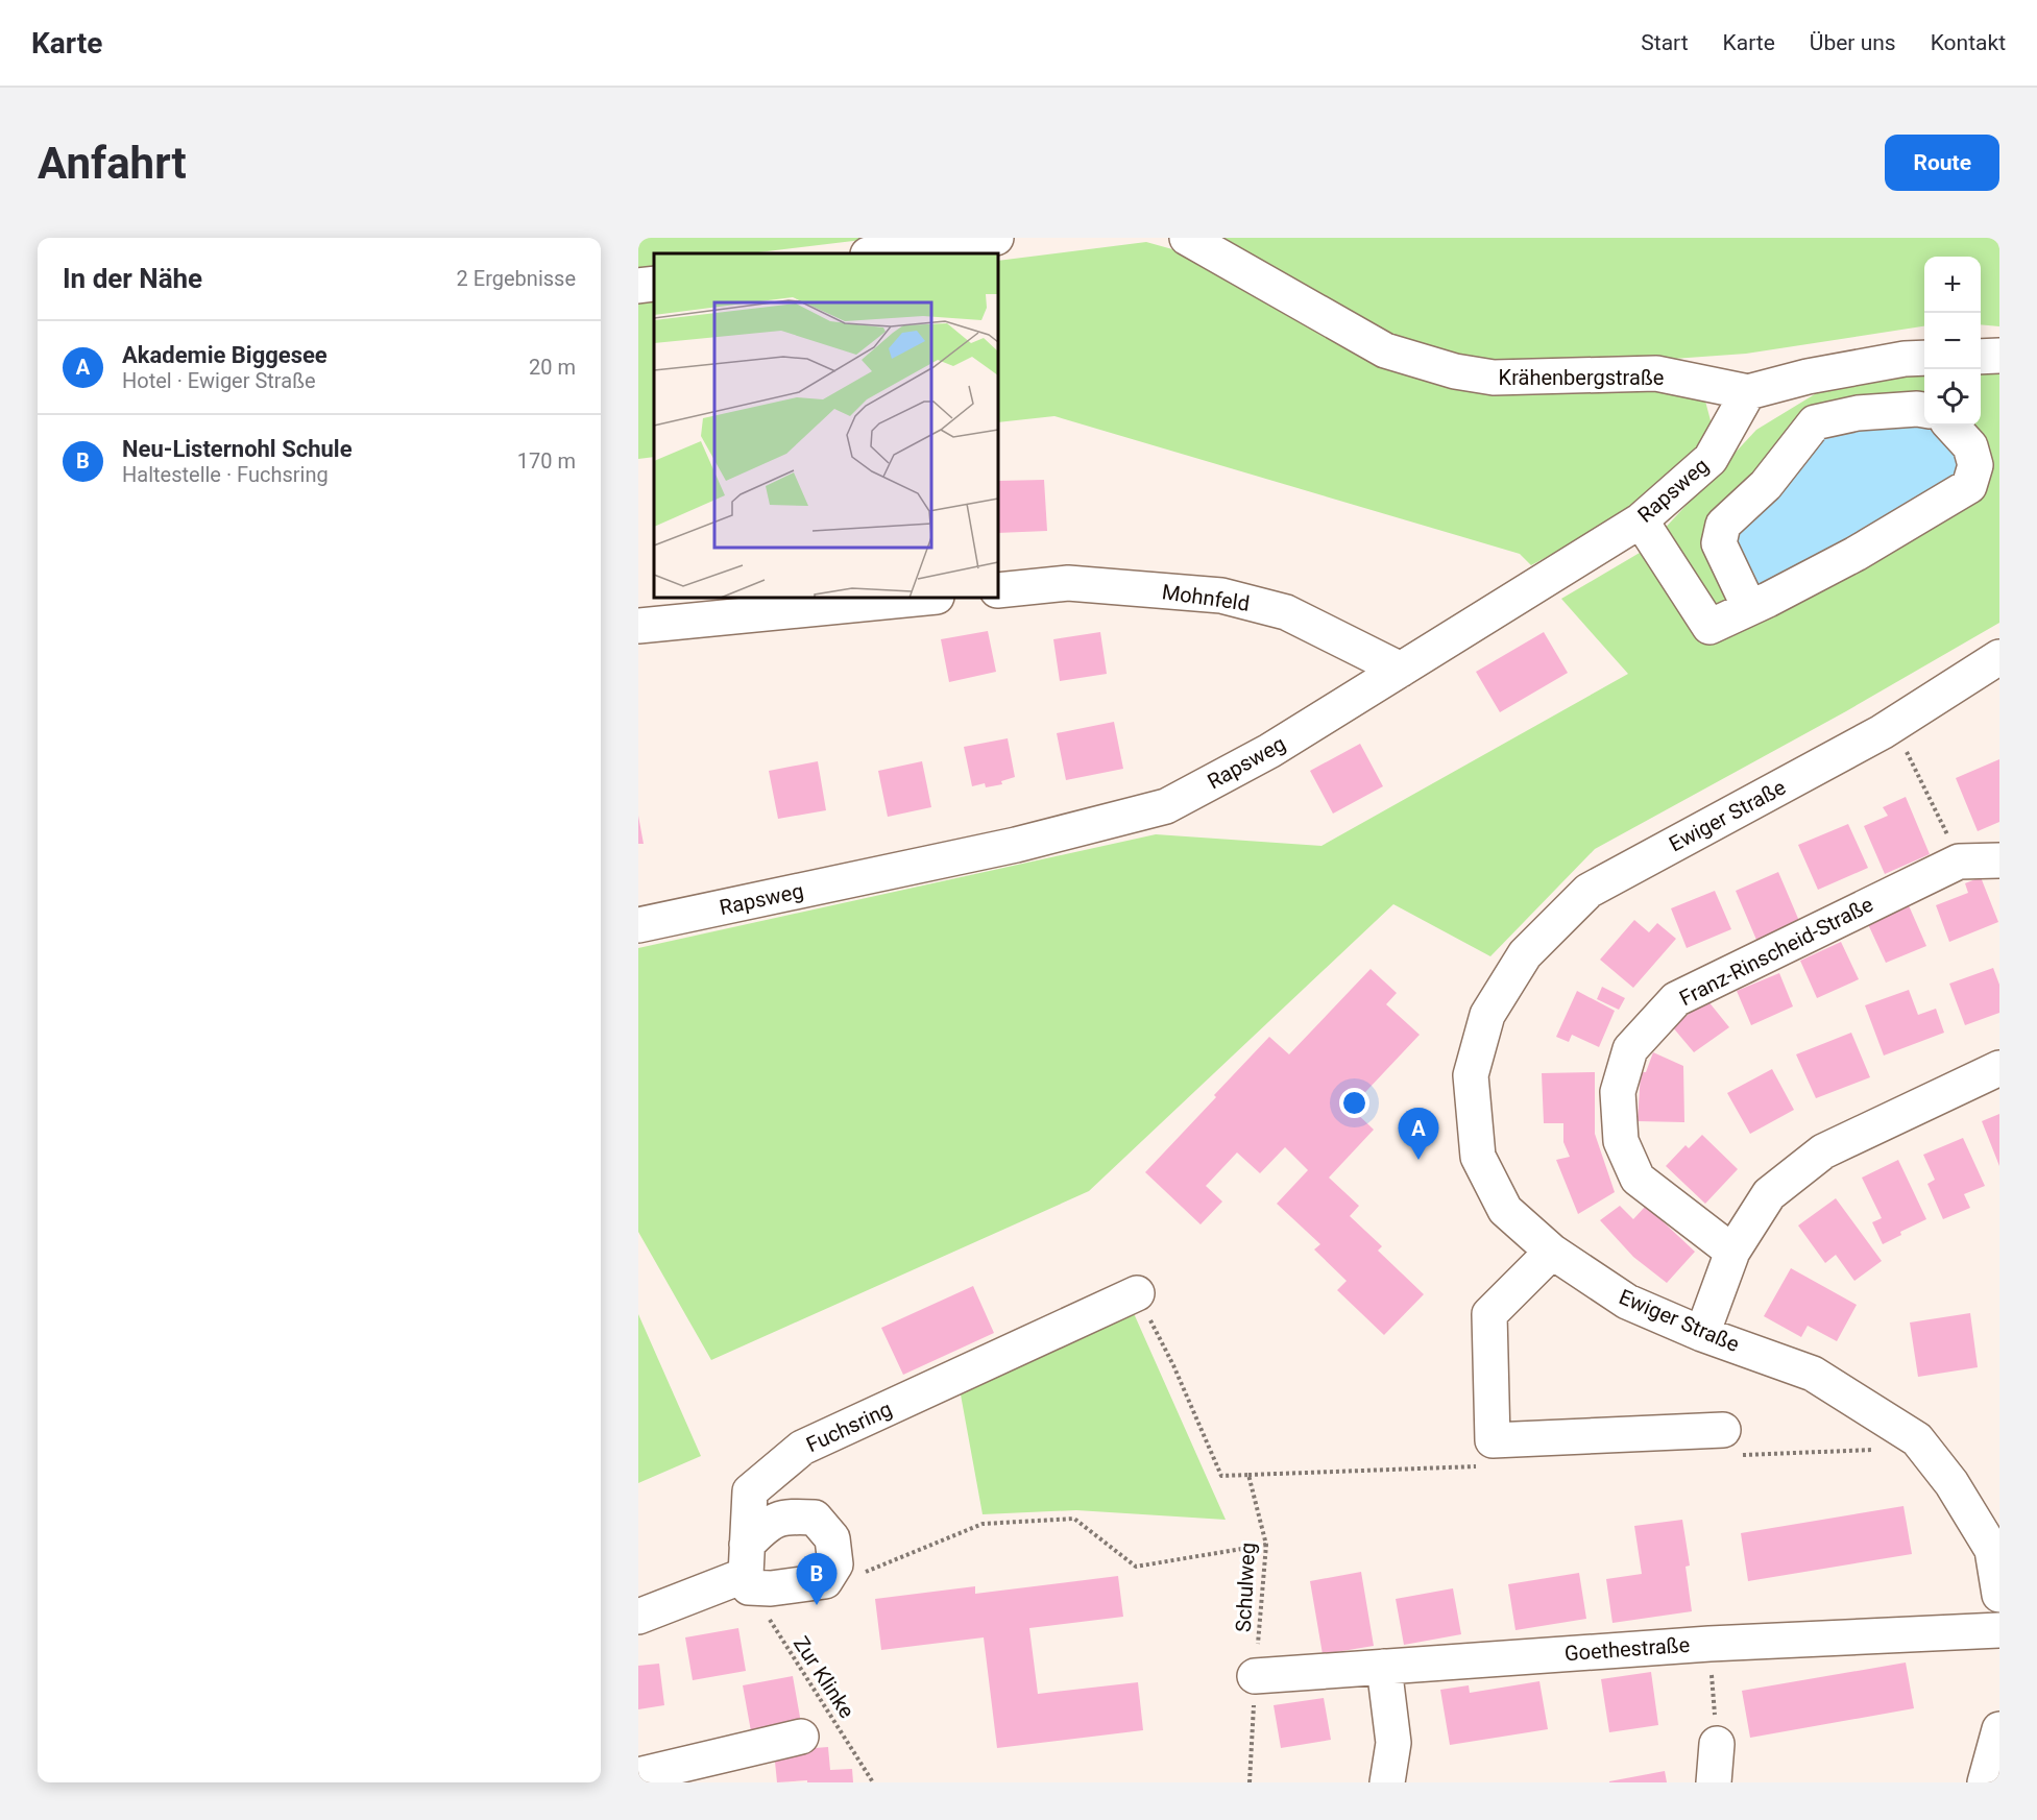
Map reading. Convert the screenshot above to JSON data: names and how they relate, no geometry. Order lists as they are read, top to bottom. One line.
{"streets":{"street":["Krähenbergstraße","Rapsweg","Mohnfeld","Ewiger Straße","Franz-Rinscheid-Straße","Fuchsring","Goethestraße"],"path":["Schulweg","Zur Klinke"]},"crossings":[["Krähenbergstraße","Rapsweg"],["Rapsweg","Mohnfeld"],["Fuchsring","Schulweg"],["Fuchsring","Zur Klinke"],["Schulweg","Goethestraße"]],"page":{"header":"Karte","nav":["Start","Karte","Über uns","Kontakt"],"buttons":"Route","title":"Anfahrt","heading":["In der Nähe","2 Ergebnisse"],"map_buttons":["+","−"],"list":[{"mark":"A","name":"Akademie Biggesee","note":"Hotel · Ewiger Straße","value":"20 m"},{"mark":"B","name":"Neu-Listernohl Schule","note":"Haltestelle · Fuchsring","value":"170 m"}],"pins":["A","B"]}}
